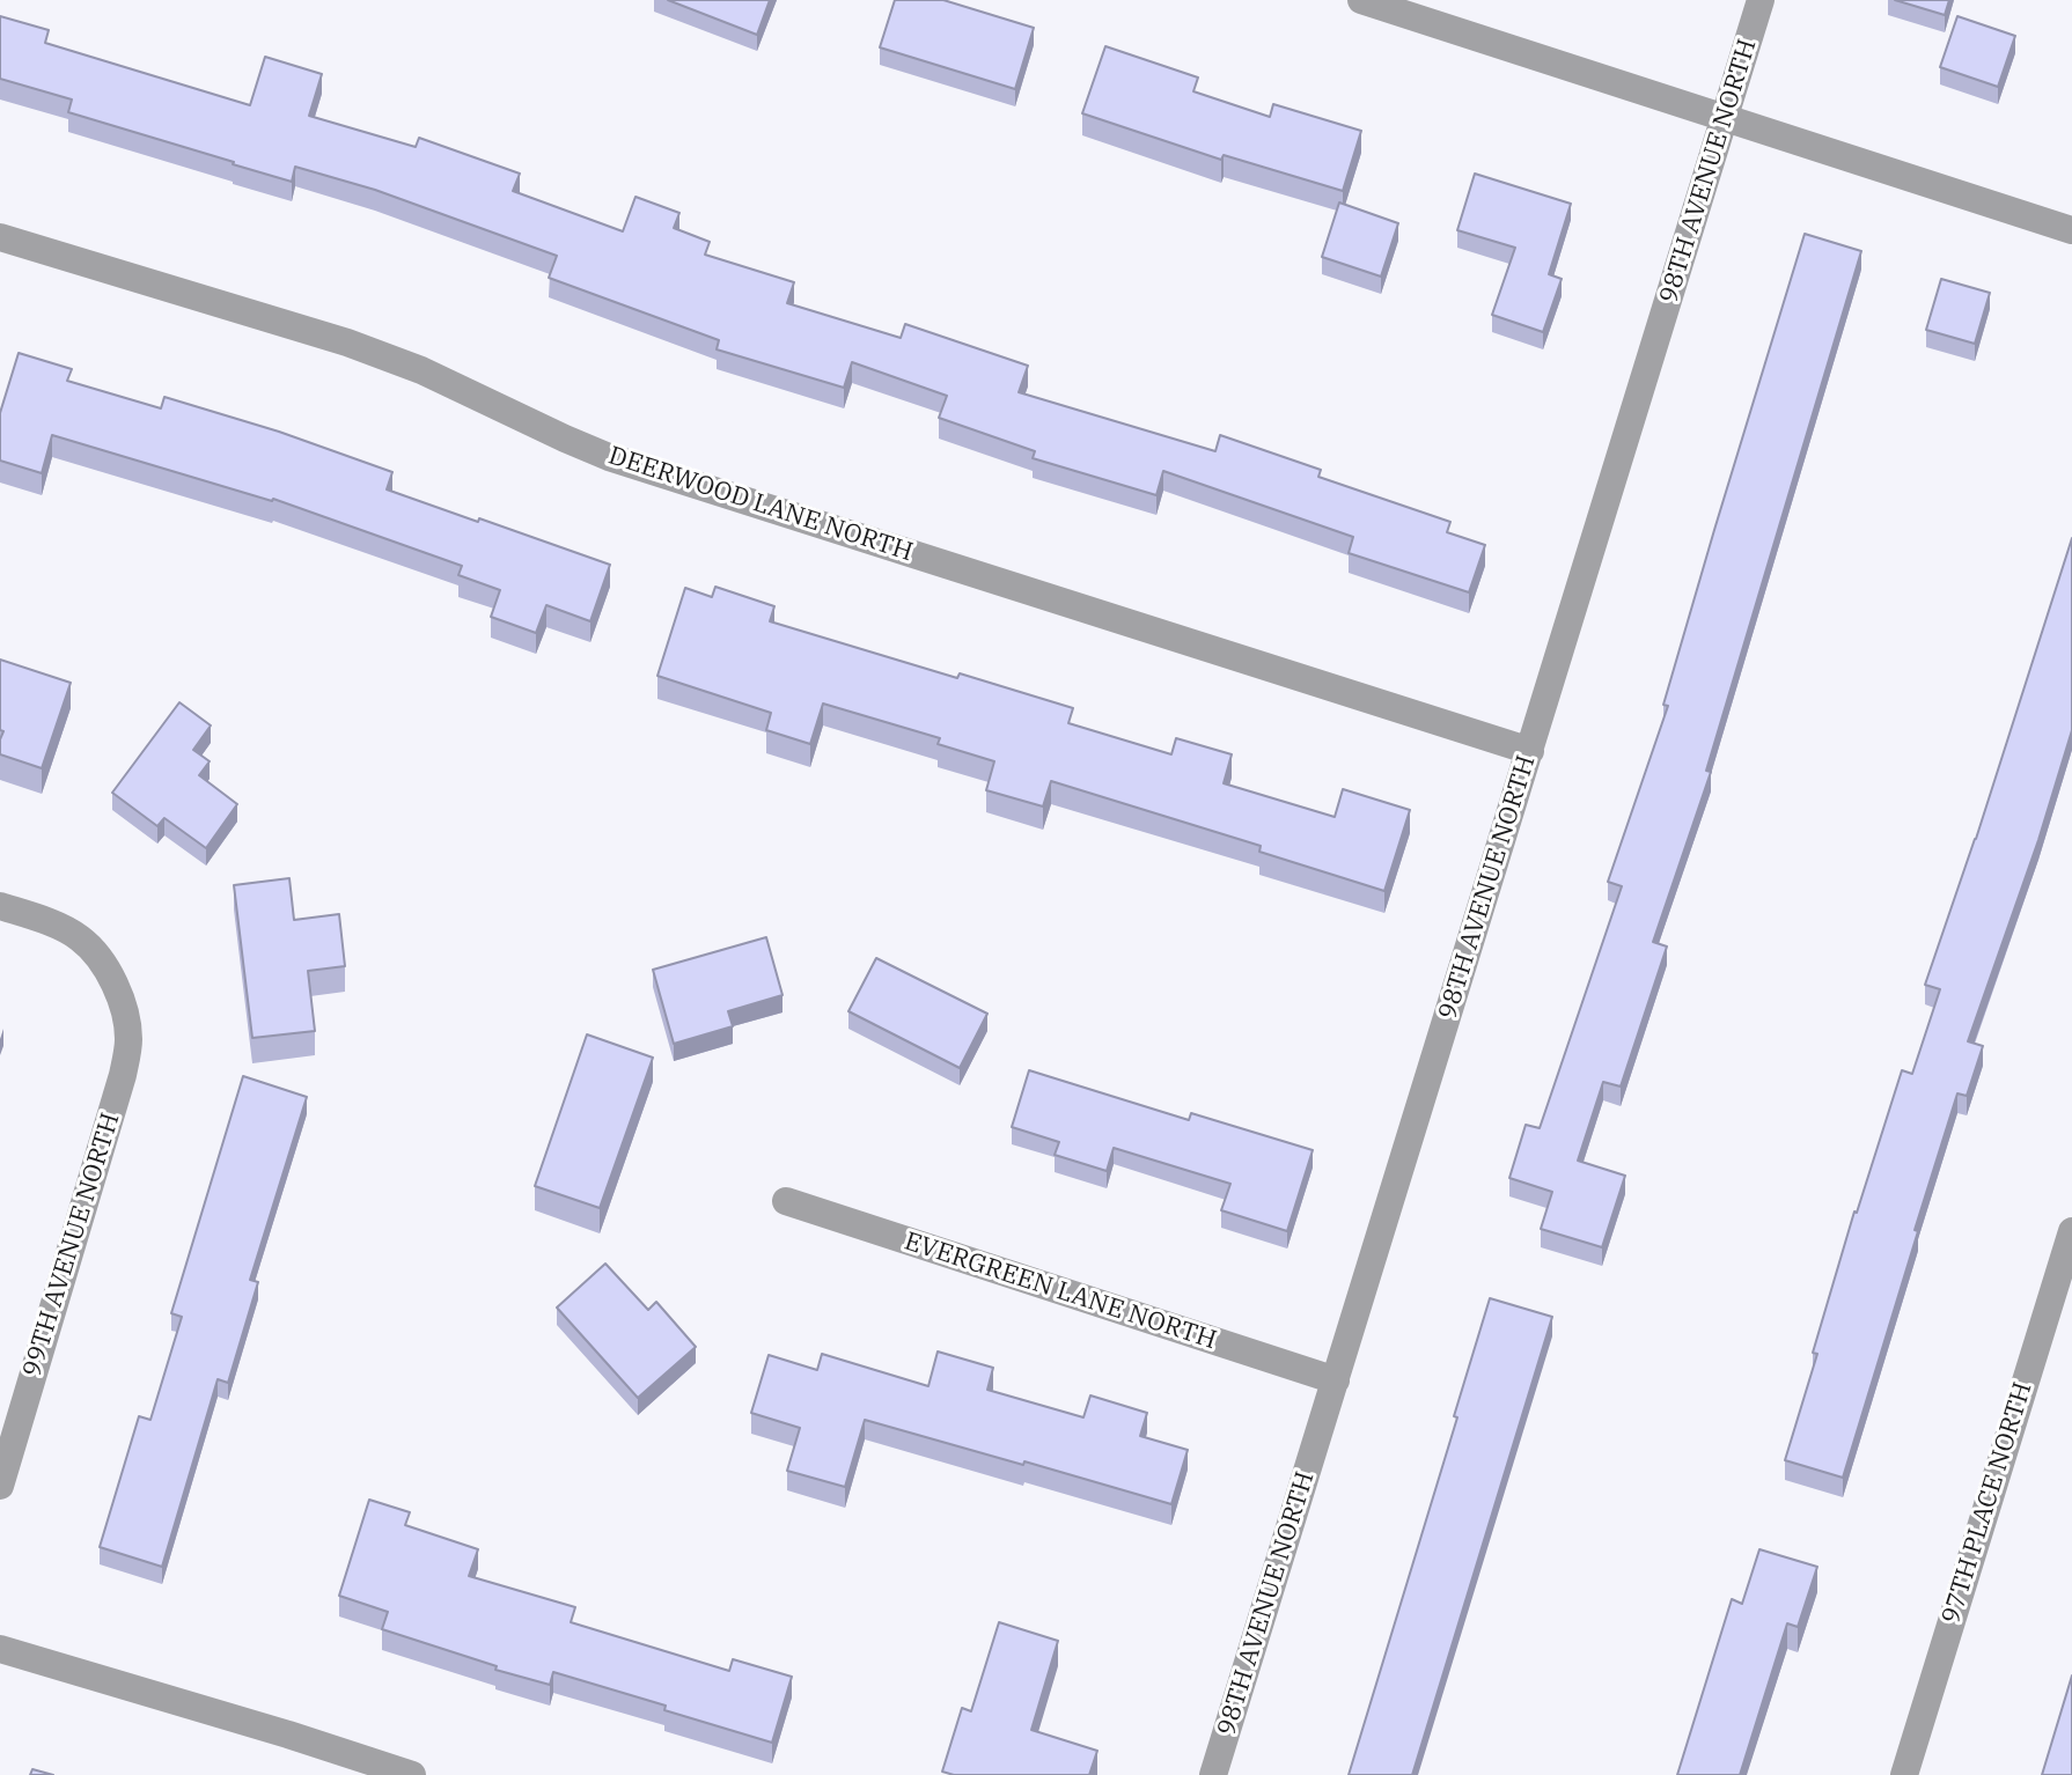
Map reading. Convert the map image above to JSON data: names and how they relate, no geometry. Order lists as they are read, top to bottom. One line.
{"streets":{"street":["98TH AVENUE NORTH","DEERWOOD LANE NORTH","99TH AVENUE NORTH","EVERGREEN LANE NORTH","97TH PLACE NORTH"]},"crossings":[["98TH AVENUE NORTH","DEERWOOD LANE NORTH"],["98TH AVENUE NORTH","EVERGREEN LANE NORTH"]]}
